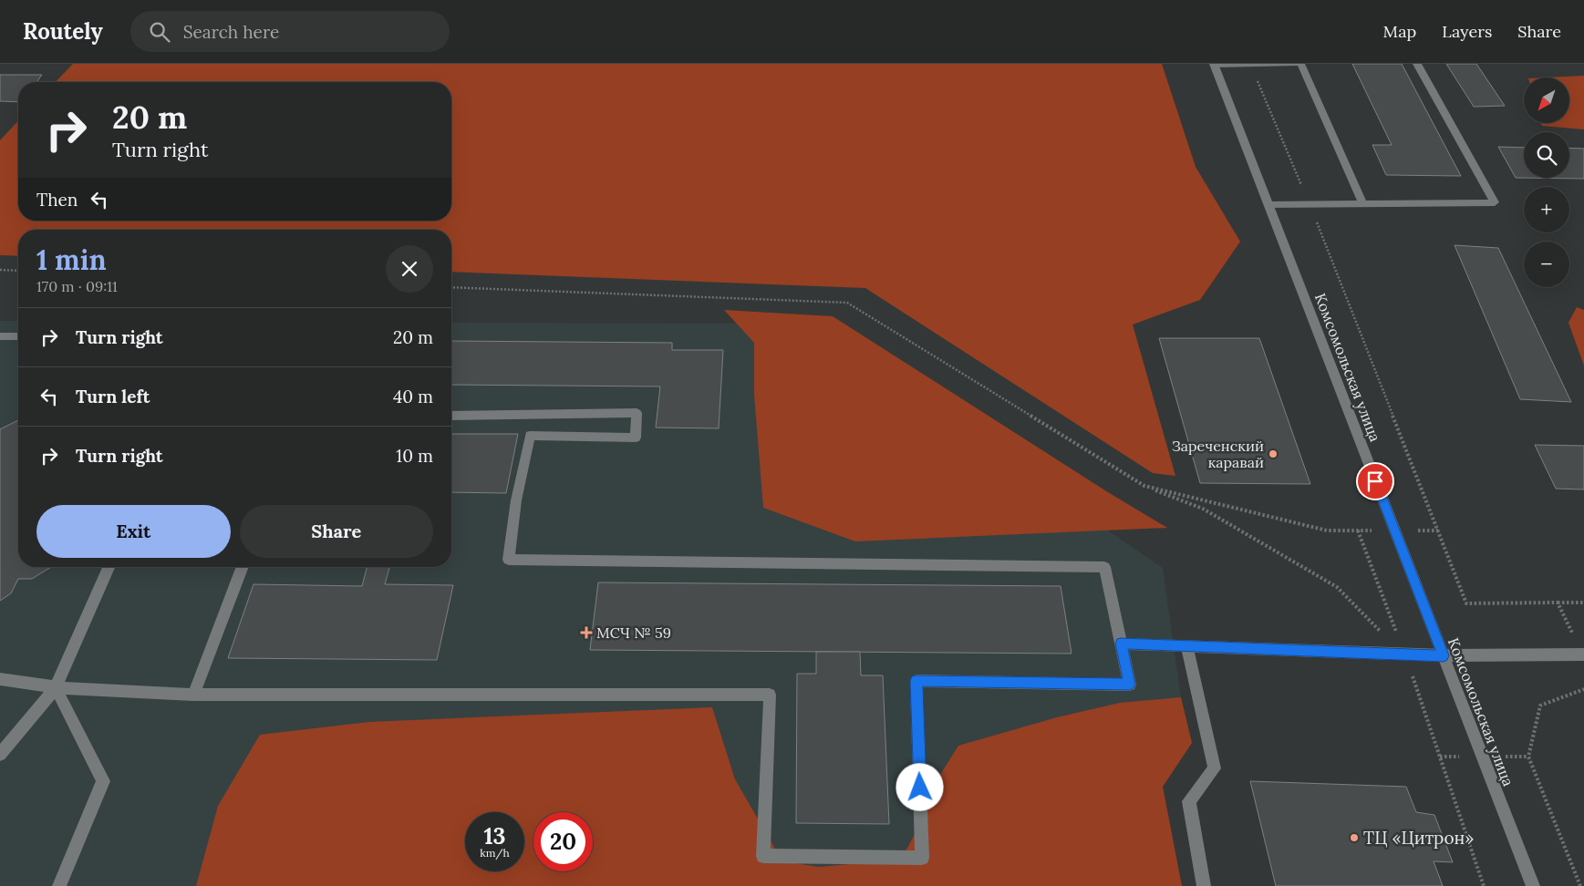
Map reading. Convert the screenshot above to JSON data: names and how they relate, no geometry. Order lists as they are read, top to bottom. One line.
{"streets":{"street":["Комсомольская улица"]},"places":{"other":["Зареченский каравай","ТЦ «Цитрон»"],"health":["МСЧ № 59"]},"north":"bottom left","page":{"header":"Routely","search":"Search here","nav":["Map","Layers","Share"],"map_buttons":["+","−"],"turn":["20 m","Turn right"],"then":"Then","heading":["1 min","170 m · 09:11"],"list":[{"name":"Turn right","value":"20 m"},{"name":"Turn left","value":"40 m"},{"name":"Turn right","value":"10 m"}],"buttons":["Exit","Share"],"speed":"13 km/h","limit":"20"}}
